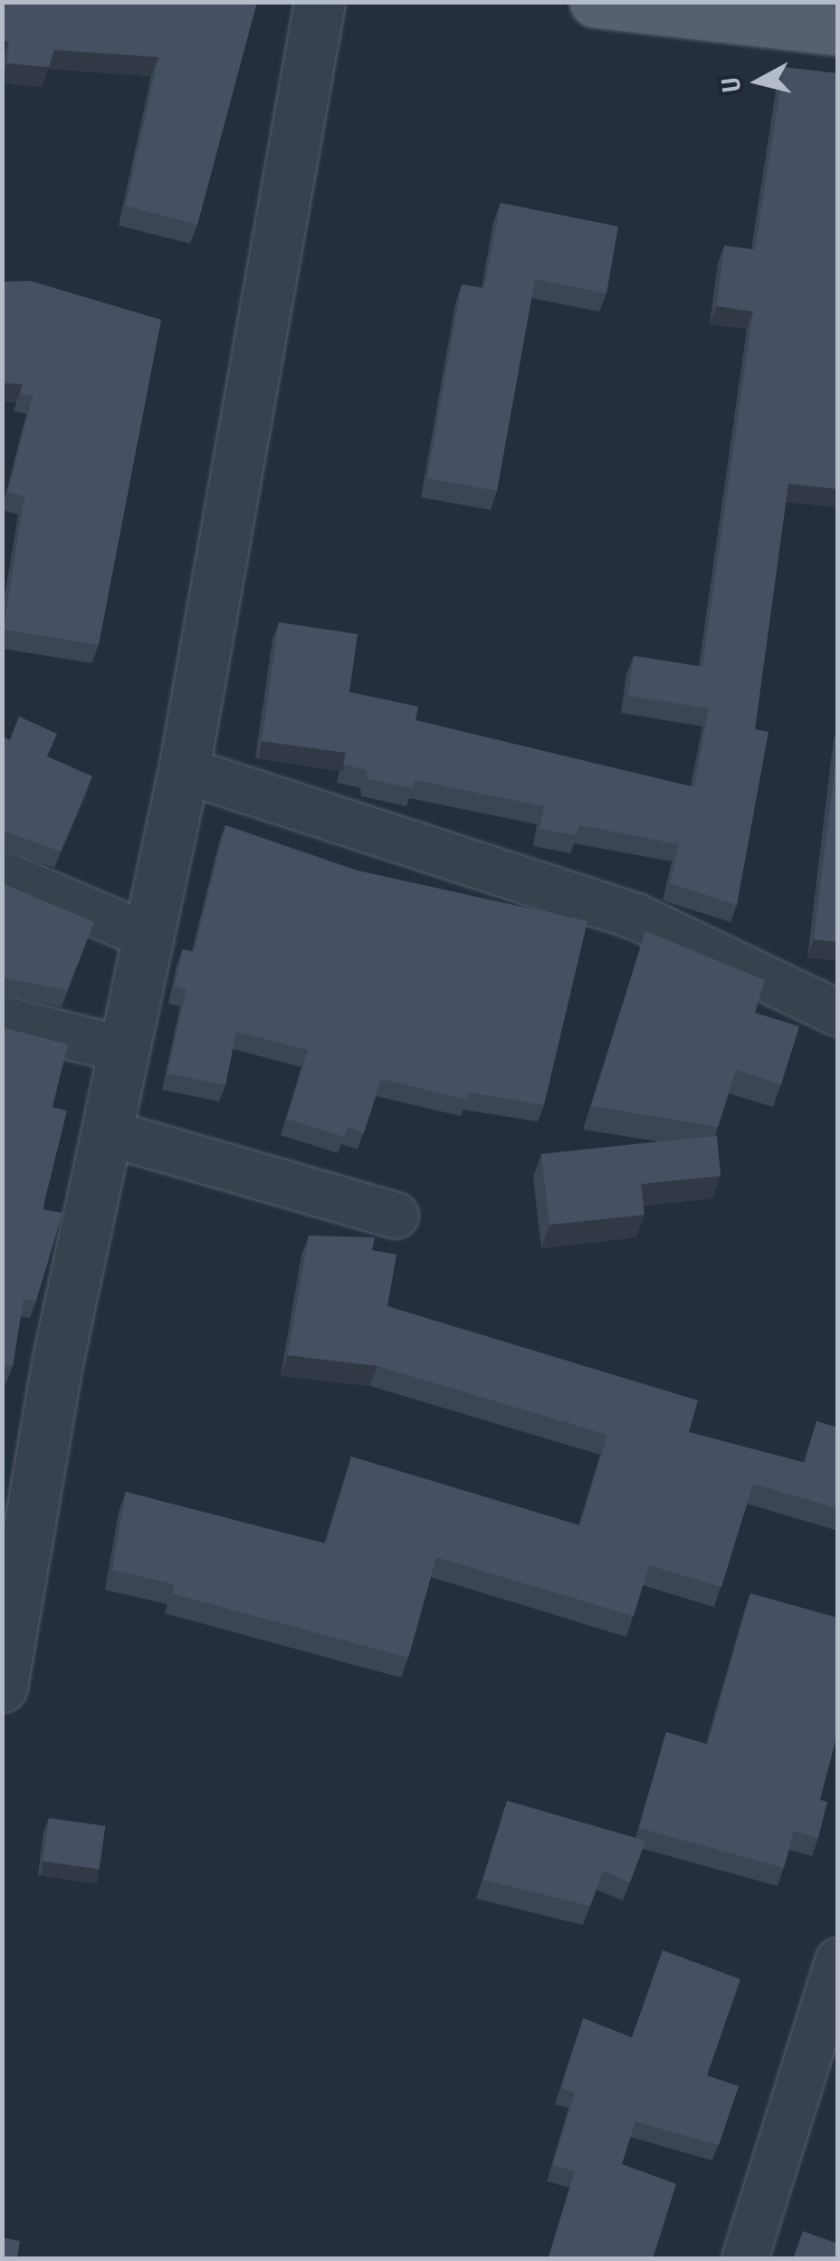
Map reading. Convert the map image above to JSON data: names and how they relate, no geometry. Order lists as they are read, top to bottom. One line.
{"north":"left"}
